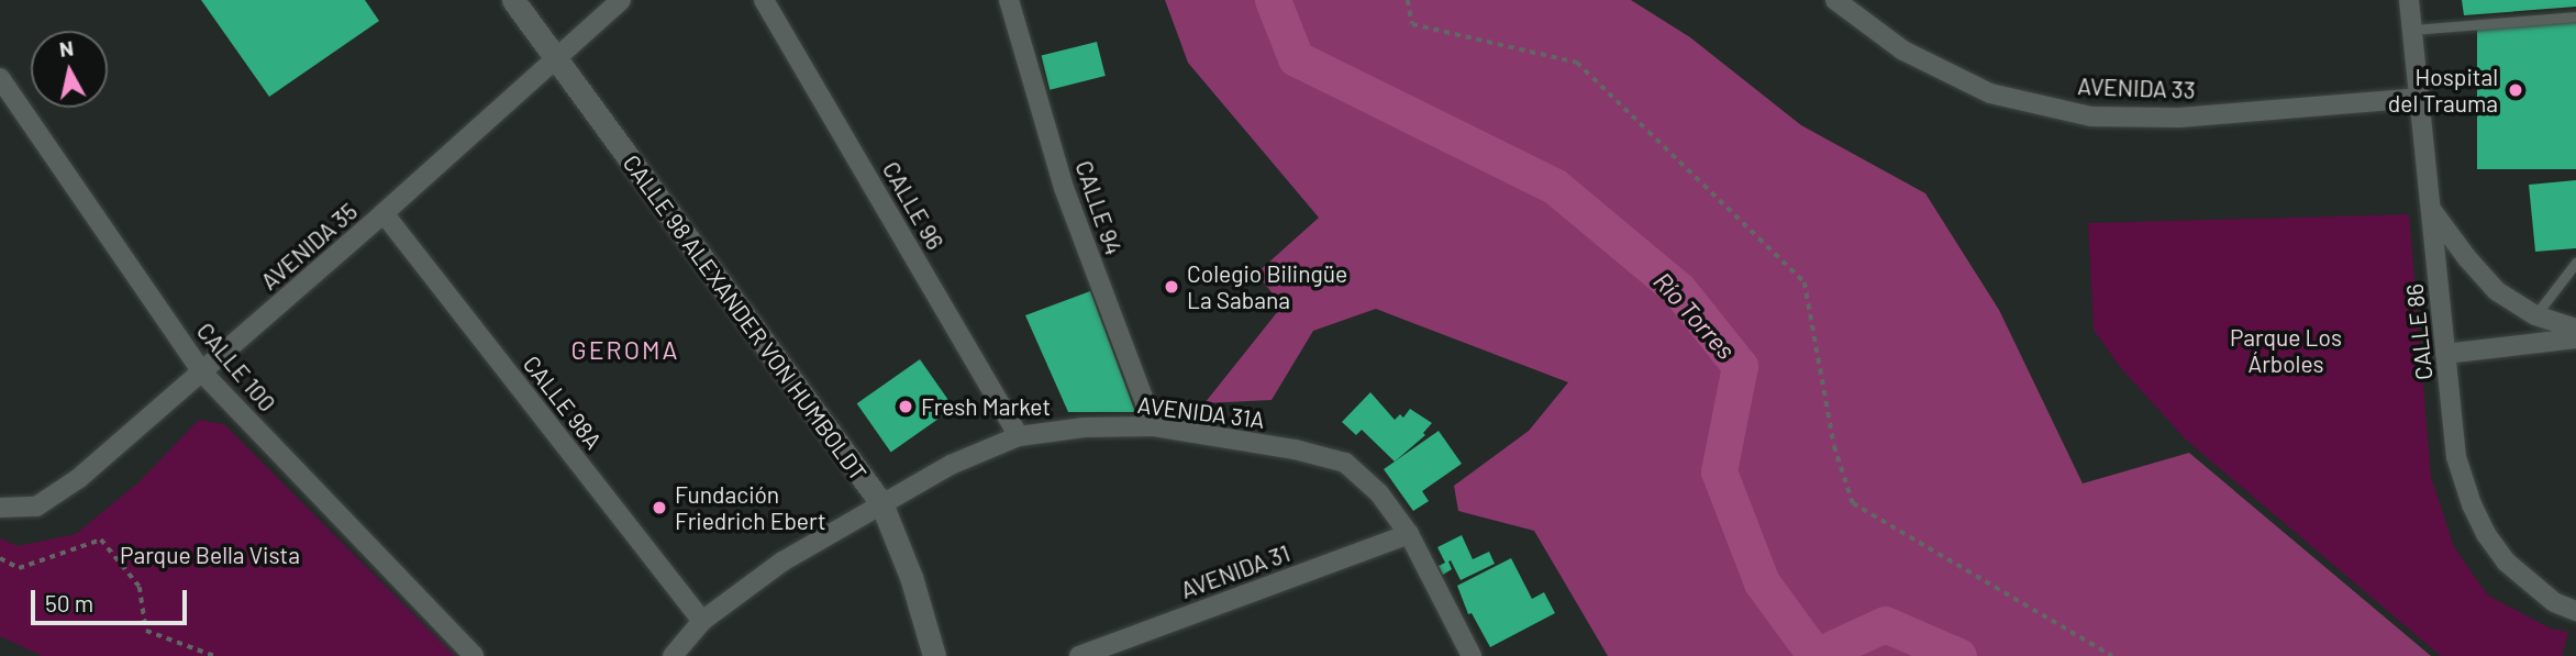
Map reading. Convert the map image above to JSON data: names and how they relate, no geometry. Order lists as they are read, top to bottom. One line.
{"streets":{"street":["AVENIDA 33","CALLE 96","CALLE 94","AVENIDA 35","CALLE 98 ALEXANDER VON HUMBOLDT","CALLE 86","CALLE 100","CALLE 98A","AVENIDA 31A","AVENIDA 31"]},"crossings":[["AVENIDA 33","CALLE 86"],["CALLE 96","AVENIDA 31A"],["CALLE 94","AVENIDA 31A"],["AVENIDA 35","CALLE 98 ALEXANDER VON HUMBOLDT"],["AVENIDA 35","CALLE 100"],["AVENIDA 35","CALLE 98A"],["CALLE 98 ALEXANDER VON HUMBOLDT","AVENIDA 31A"],["CALLE 98A","AVENIDA 31A"],["AVENIDA 31A","AVENIDA 31"]],"districts":["GEROMA"],"water":["Río Torres"],"parks":["Parque Los Árboles","Parque Bella Vista"],"places":["Hospital del Trauma","Colegio Bilingüe La Sabana","Fresh Market","Fundación Friedrich Ebert"],"scale_bar":"50 m","north":"top"}
